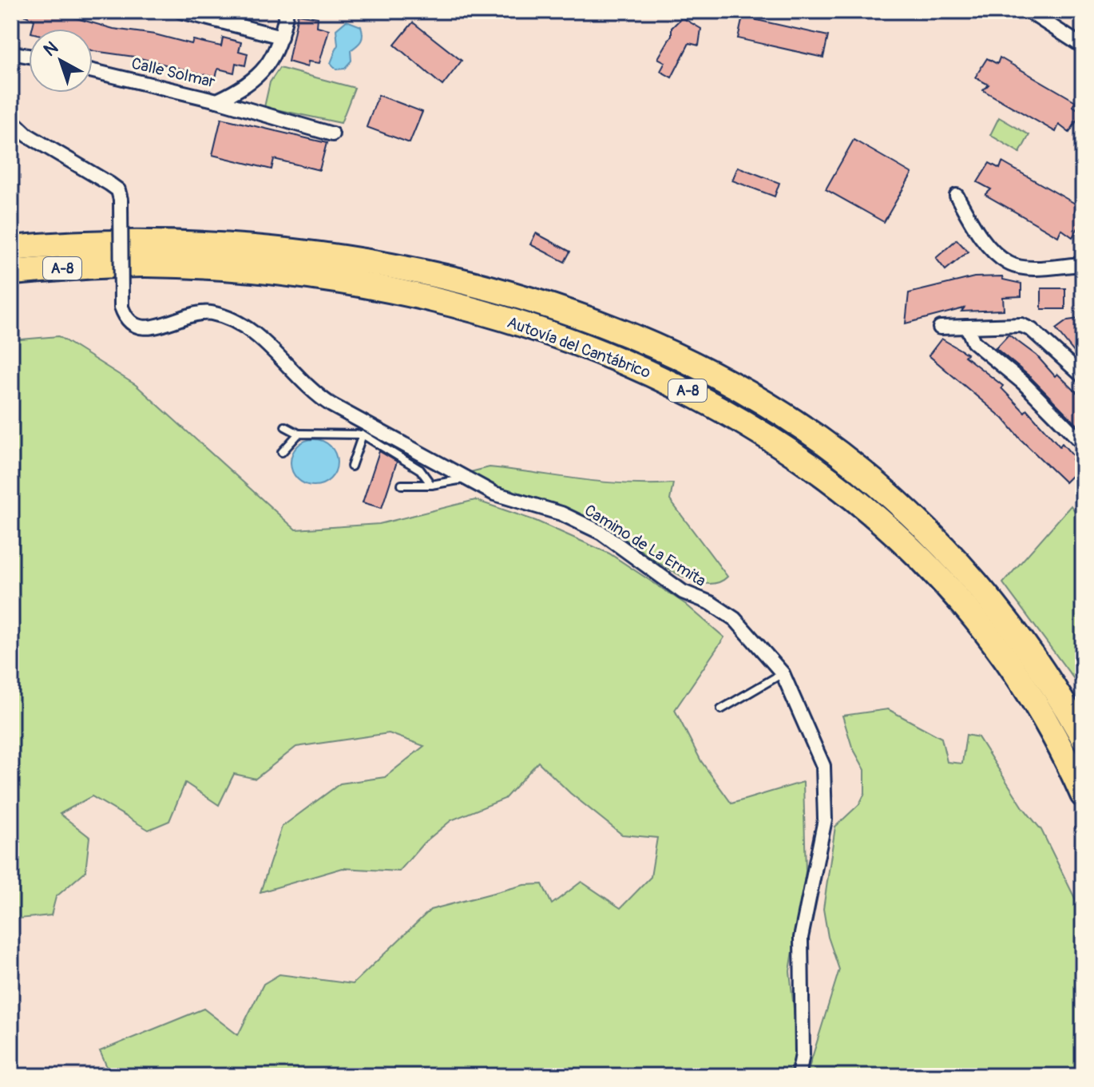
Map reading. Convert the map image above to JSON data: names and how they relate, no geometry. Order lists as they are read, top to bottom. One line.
{"streets":{"highway":["A-8","Autovía del Cantábrico"],"street":["Calle Solmar","Camino de La Ermita"]},"north":"top left"}
